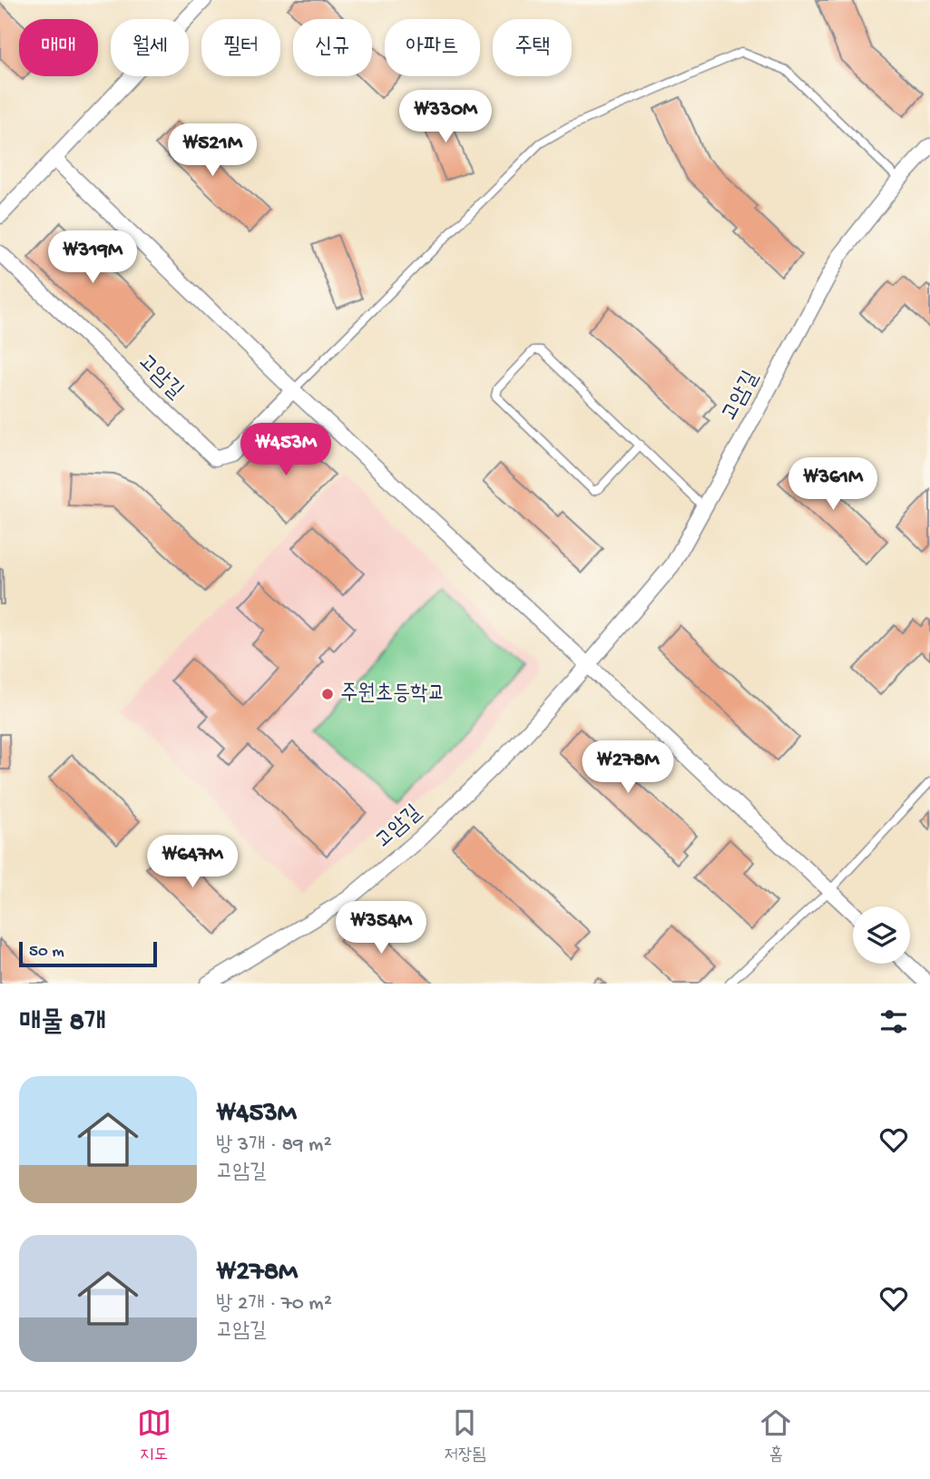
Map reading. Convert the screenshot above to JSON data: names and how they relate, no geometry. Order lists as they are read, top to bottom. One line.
{"streets":{"street":["고암길"]},"places":["주원초등학교"],"scale_bar":"50 m","page":{"chip":["매매","월세","필터","신규","아파트","주택"],"price":["₩330M","₩521M","₩319M","₩453M","₩361M","₩278M","₩647M","₩354M"],"scale":"50 m","heading":"매물 8개","list":[{"name":"₩453M","note":"방 3개 · 89 m² · 고암길"},{"name":"₩278M","note":"방 2개 · 70 m² · 고암길"}],"tabs":["지도","저장됨","홈"]}}
